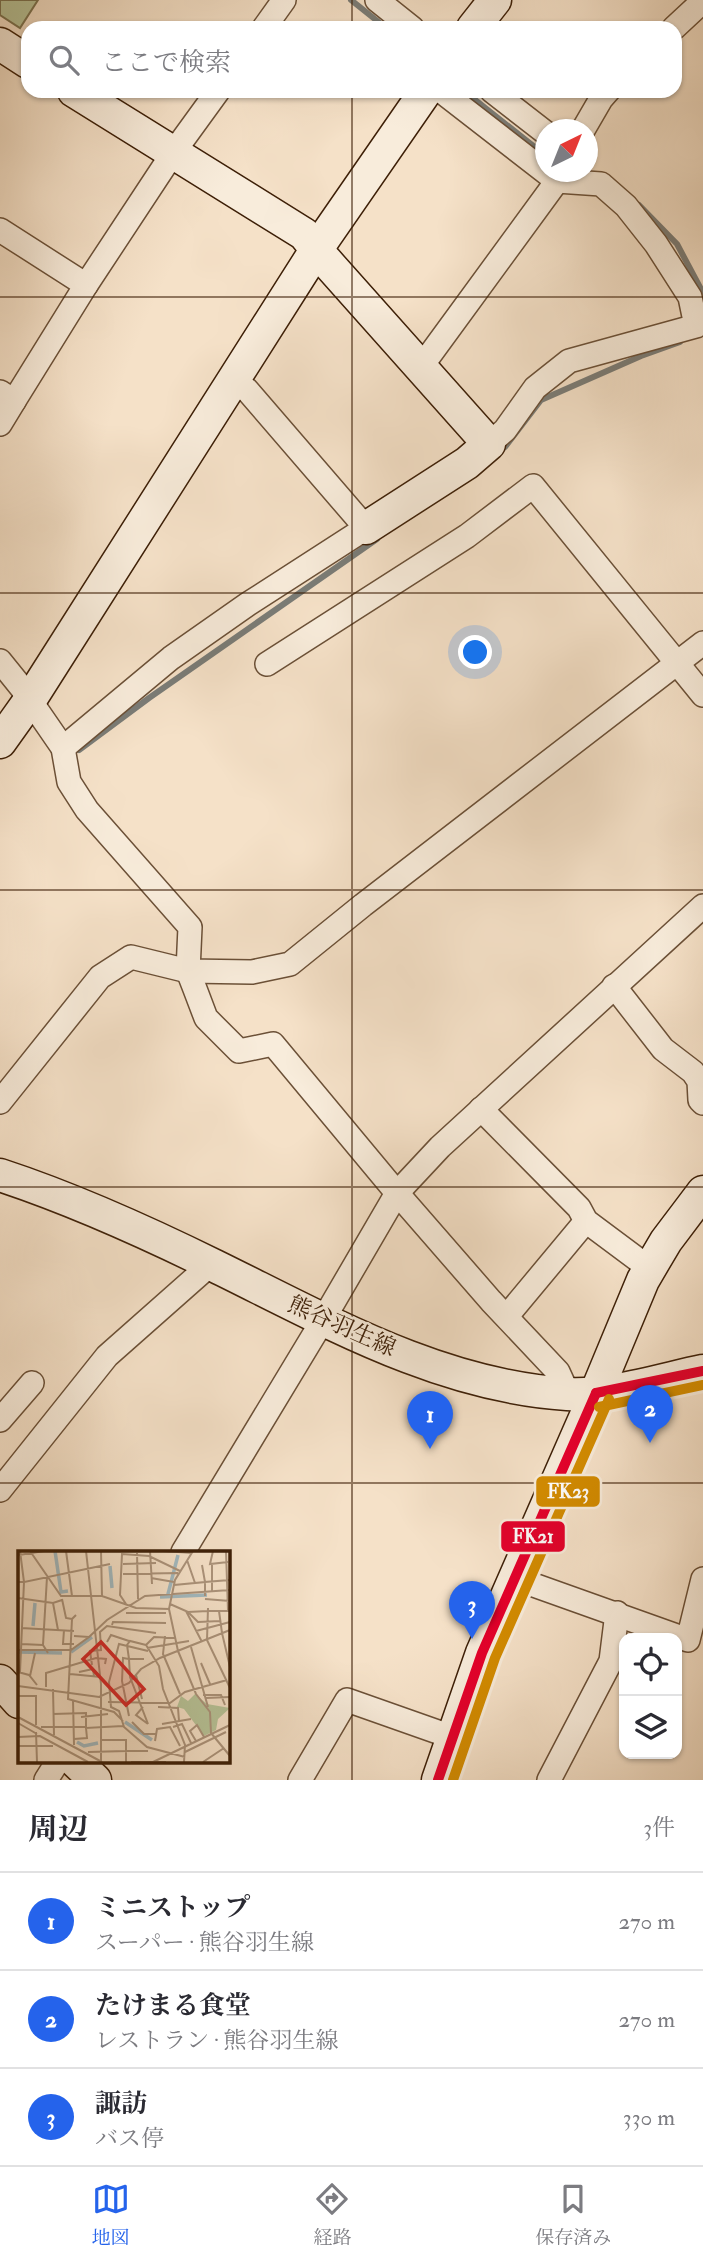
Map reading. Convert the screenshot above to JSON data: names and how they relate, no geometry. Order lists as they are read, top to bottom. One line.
{"streets":{"street":["熊谷羽生線"]},"lines":["transit line FK21","transit line FK23"],"north":"top right","page":{"search":"ここで検索","pins":["2","1","3"],"heading":["周辺","3件"],"list":[{"mark":"1","name":"ミニストップ","note":"スーパー · 熊谷羽生線","value":"270 m"},{"mark":"2","name":"たけまる食堂","note":"レストラン · 熊谷羽生線","value":"270 m"},{"mark":"3","name":"諏訪","note":"バス停","value":"330 m"}],"nav":["地図","経路","保存済み"]}}
